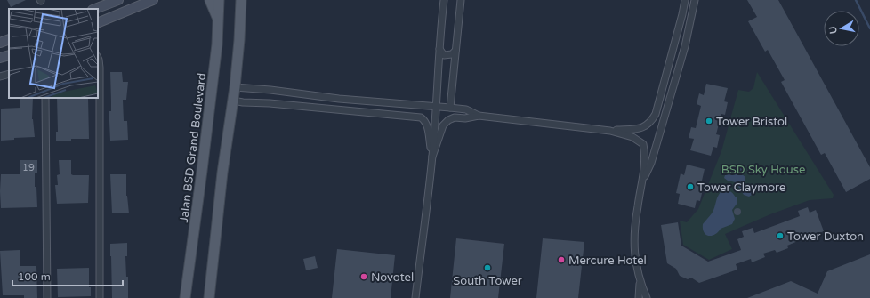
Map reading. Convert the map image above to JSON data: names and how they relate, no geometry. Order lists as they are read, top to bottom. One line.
{"streets":{"main road":["Jalan BSD Grand Boulevard"]},"parks":["BSD Sky House"],"places":["Tower Bristol","Tower Claymore","Tower Duxton","Mercure Hotel","South Tower","Novotel"],"house_numbers":["19"],"scale_bar":"100 m","north":"left"}
